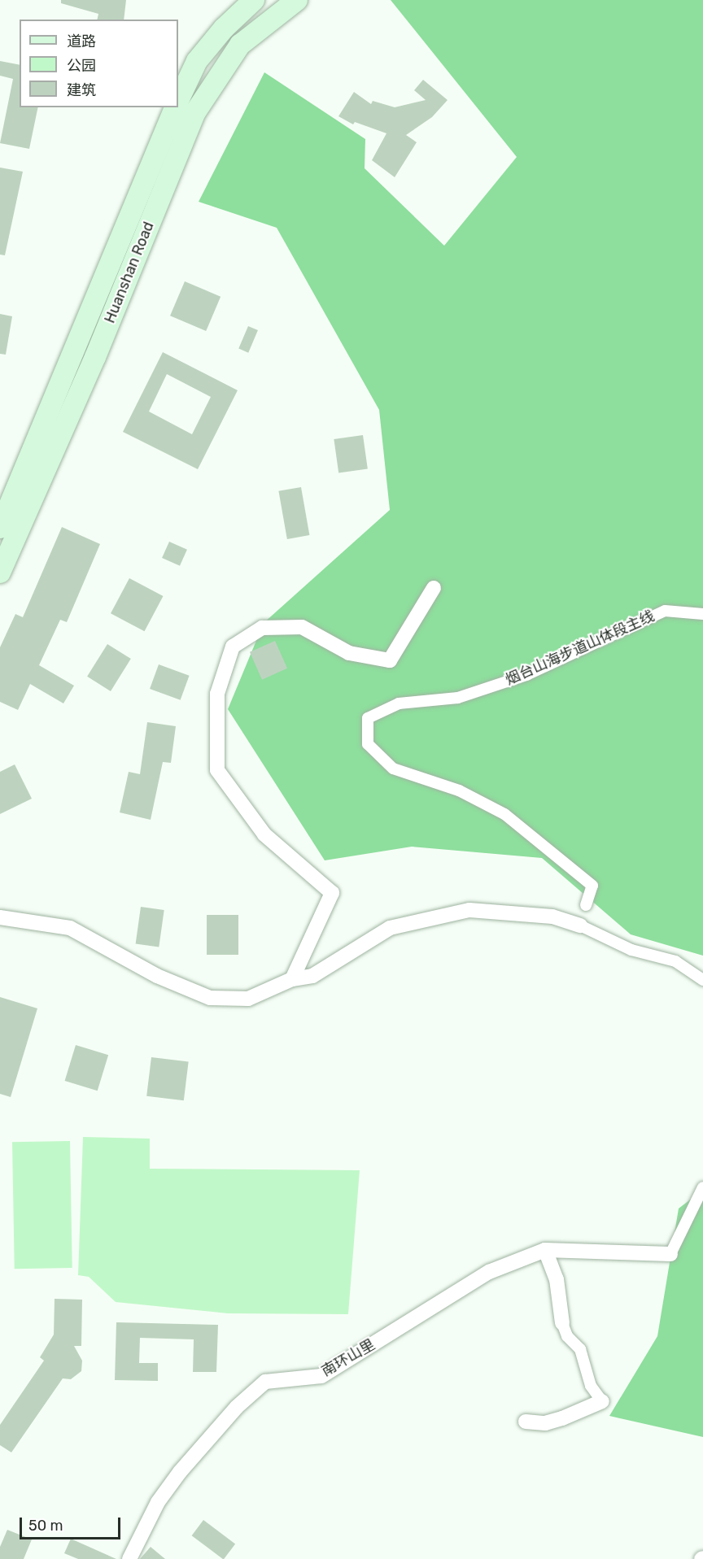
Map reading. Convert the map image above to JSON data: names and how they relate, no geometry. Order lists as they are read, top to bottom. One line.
{"streets":{"main road":["Huanshan Road"],"street":["烟台山海步道山体段主线","南环山里"]},"legend":["道路","公园","建筑"],"scale_bar":"50 m"}
